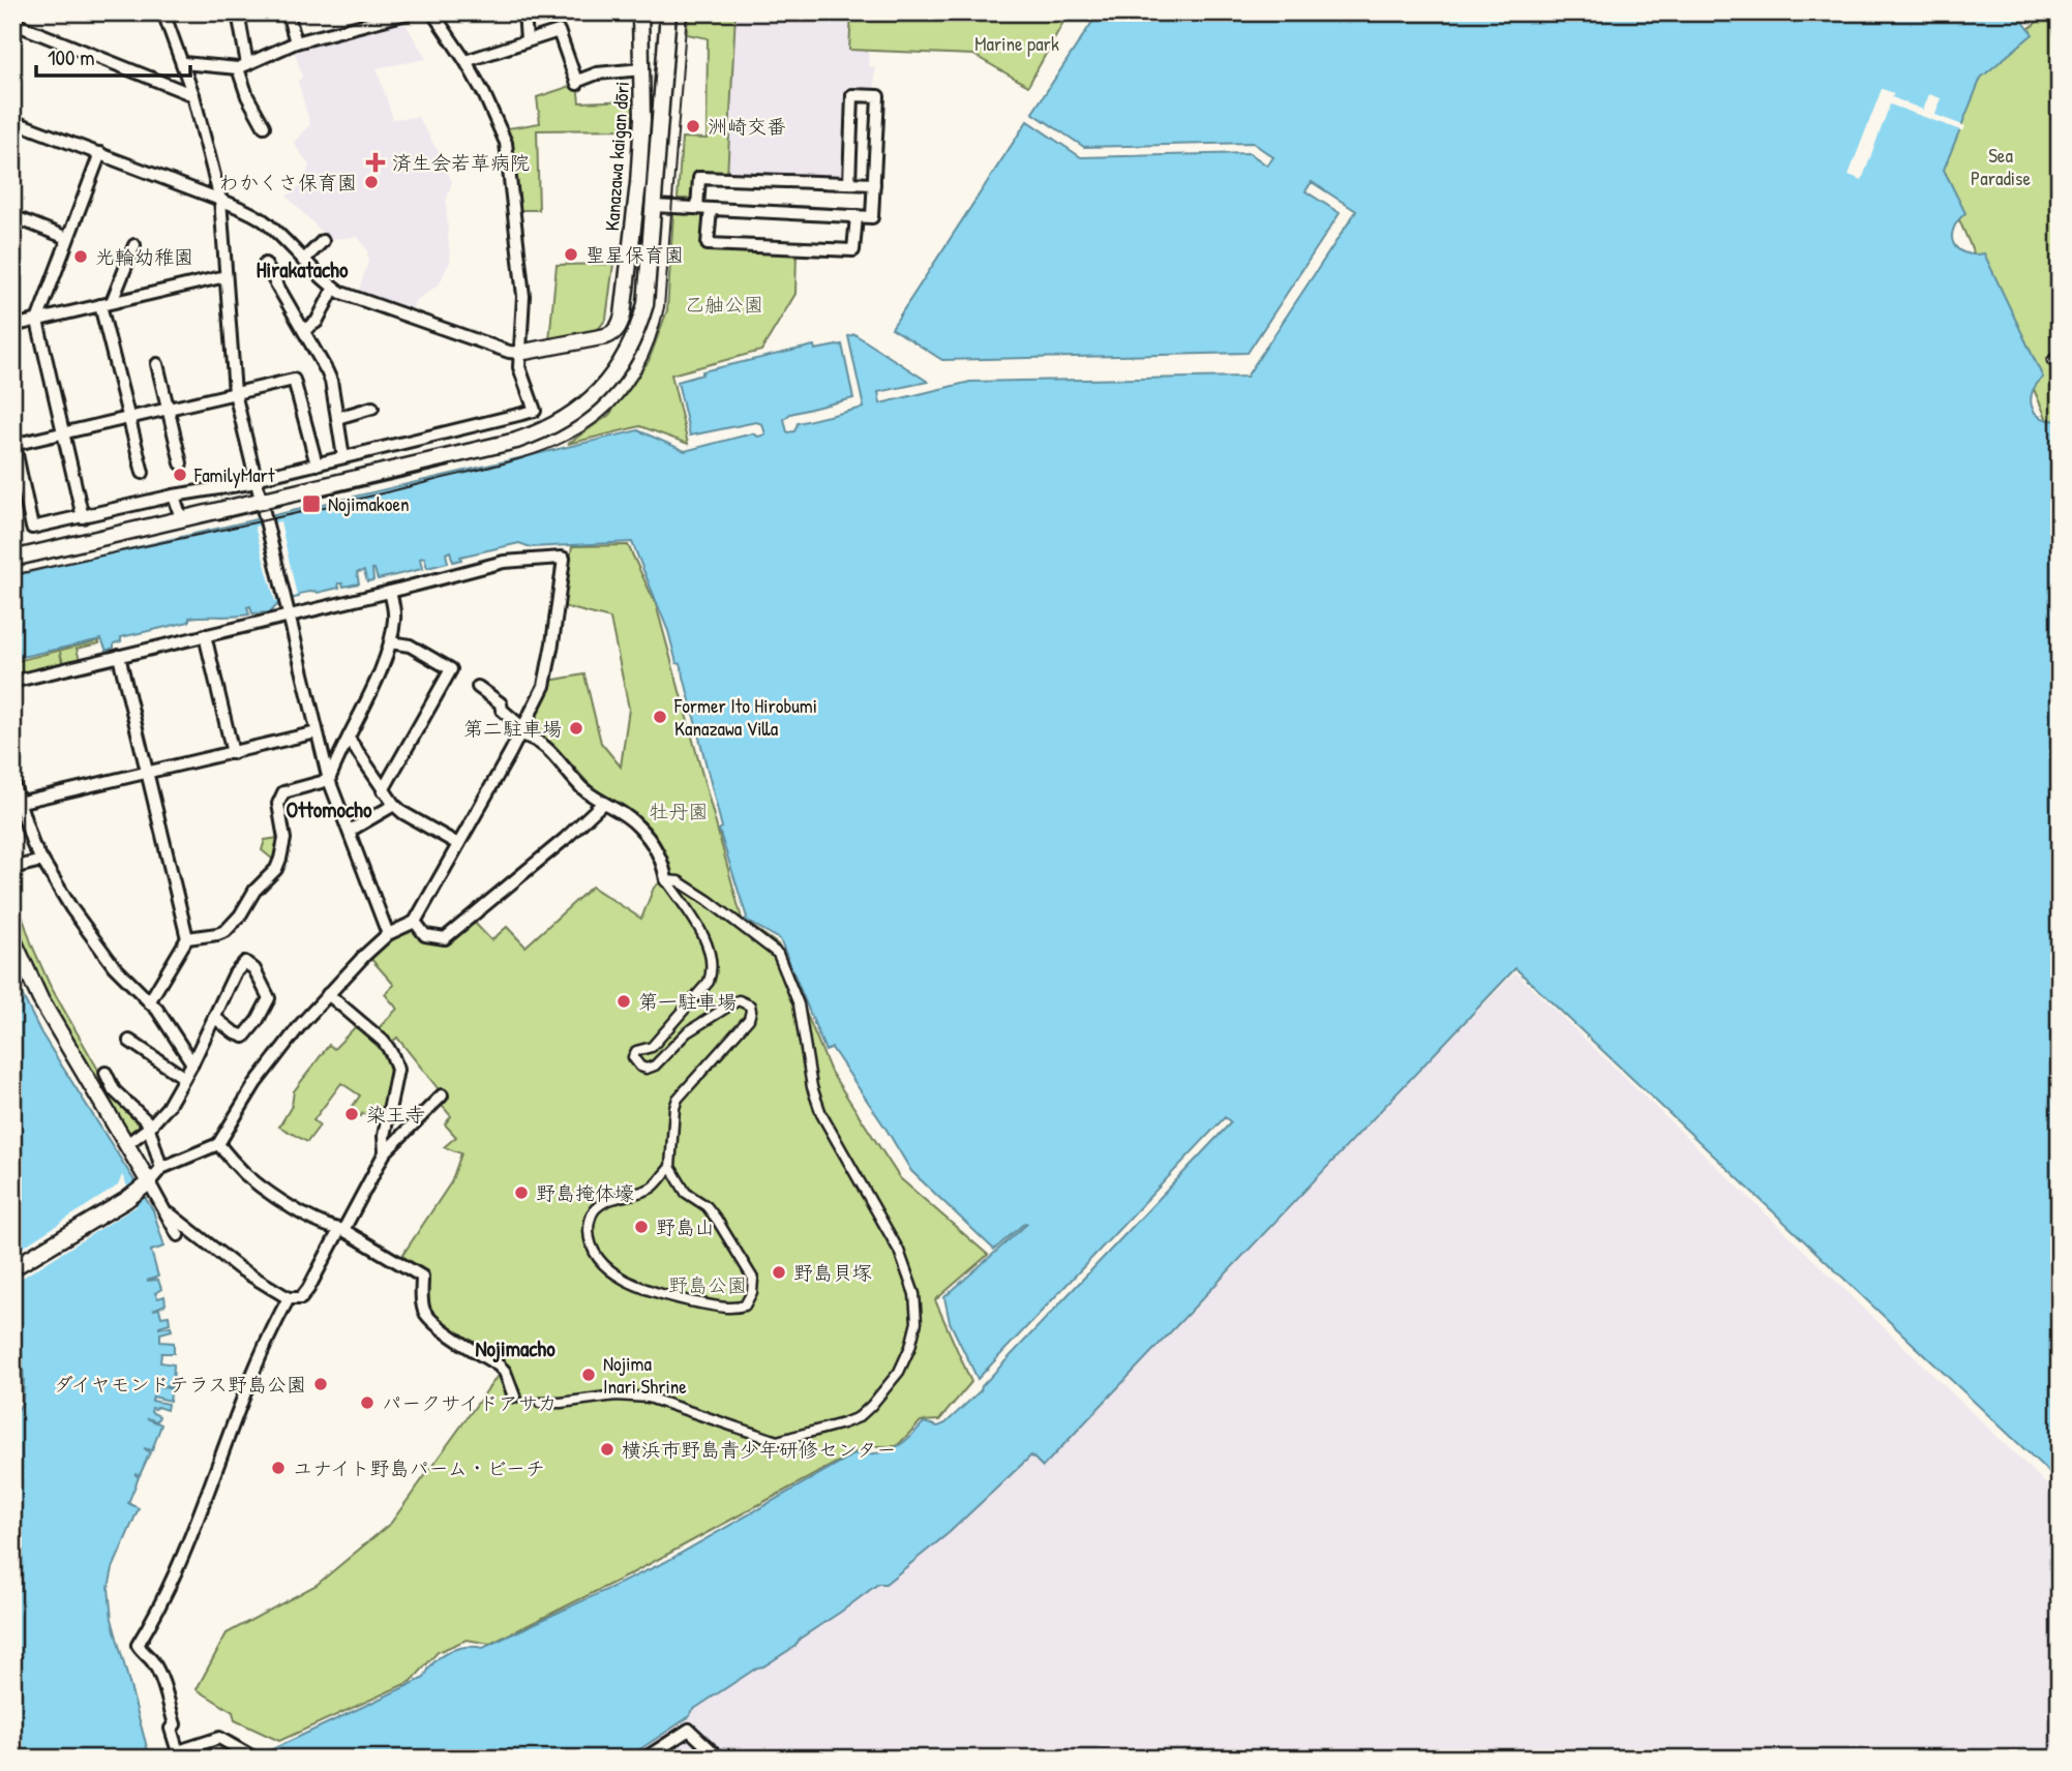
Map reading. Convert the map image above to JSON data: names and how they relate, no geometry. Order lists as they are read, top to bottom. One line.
{"streets":{"street":["Kanazawa kaigan dōri"]},"districts":["Hirakatacho","Ottomocho","Nojimacho"],"parks":["Marine park","Sea Paradise","乙舳公園","牡丹園","野島公園"],"places":{"other":["洲崎交番","わかくさ保育園","聖星保育園","光輪幼稚園","FamilyMart","Former Ito Hirobumi Kanazawa Villa","第二駐車場","第一駐車場","染王寺","野島掩体壕","野島山","野島貝塚","Nojima Inari Shrine","ダイヤモンドテラス野島公園","パークサイドアサカ","横浜市野島青少年研修センター","ユナイト野島パーム・ビーチ"],"health":["済生会若草病院"],"transit":["Nojimakoen"]},"scale_bar":"100 m"}
